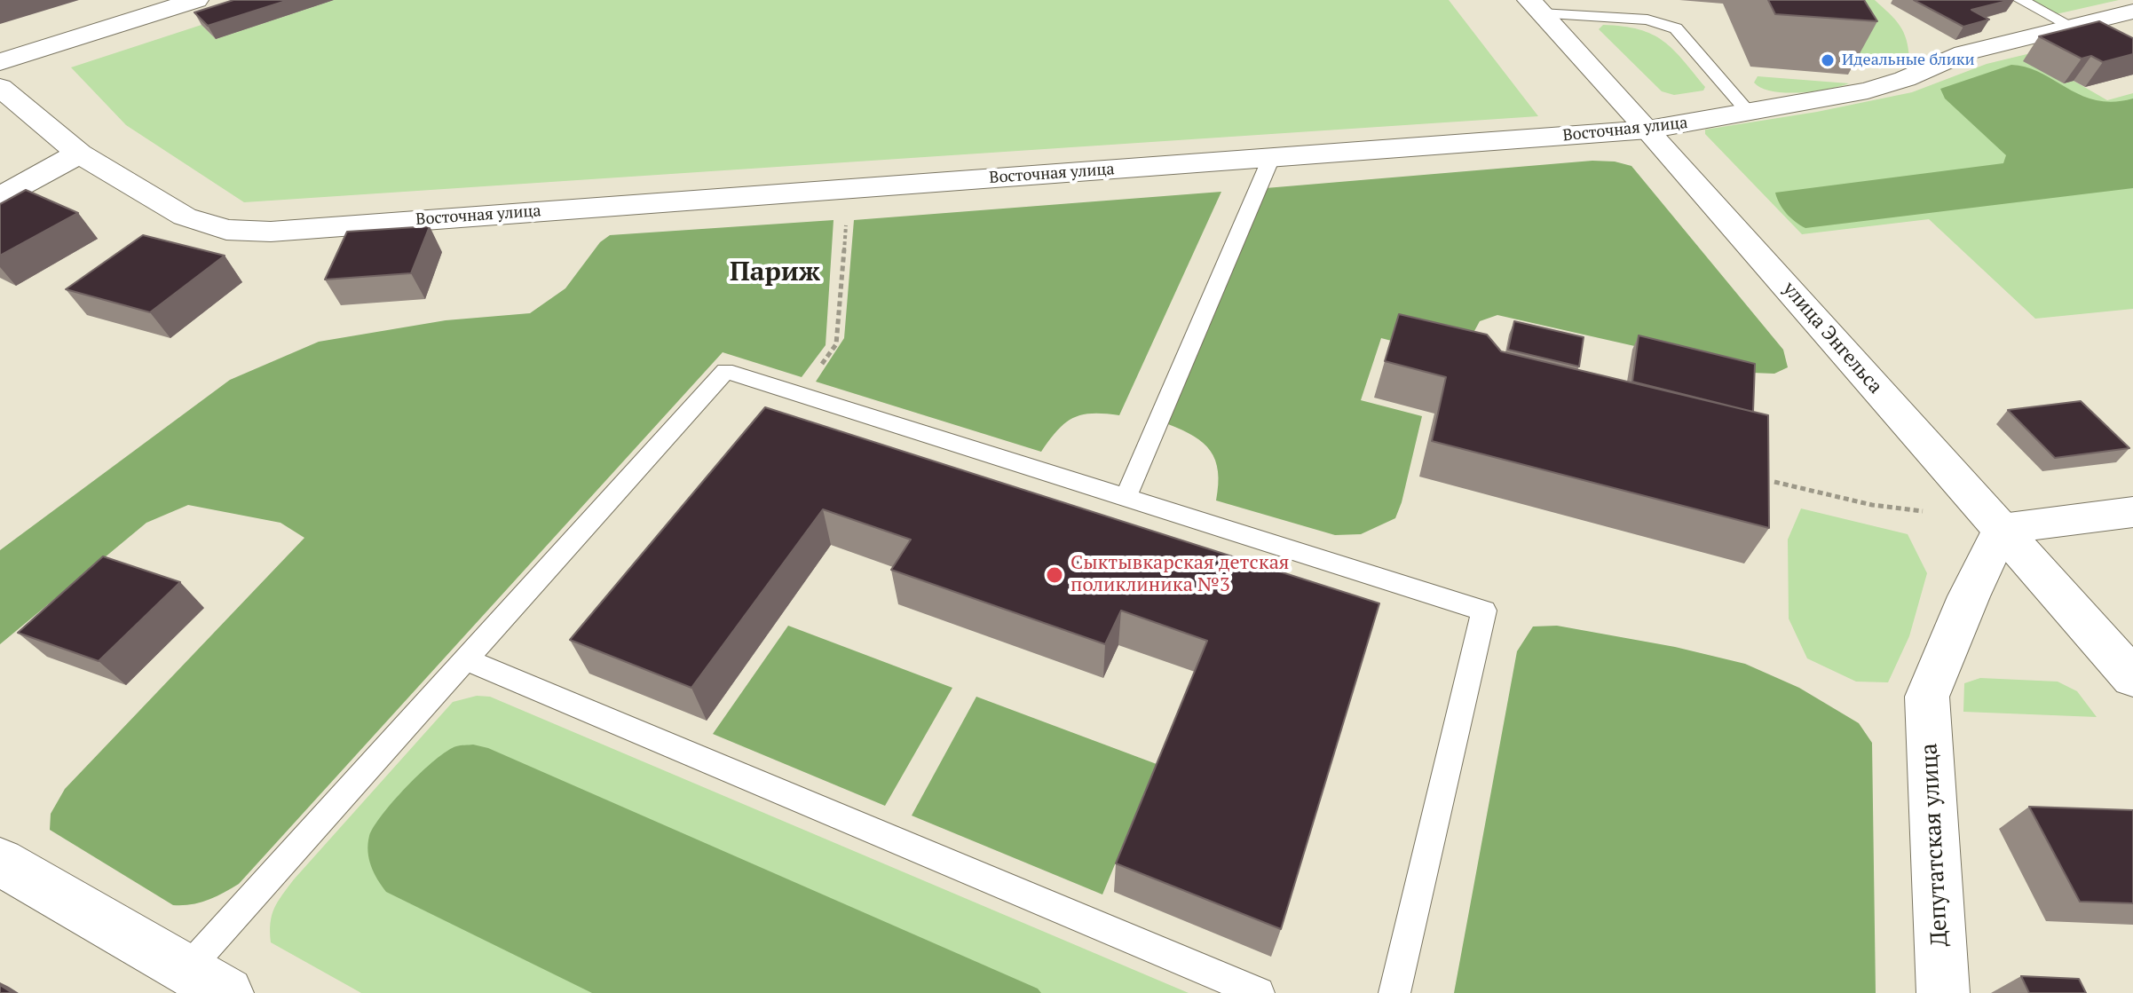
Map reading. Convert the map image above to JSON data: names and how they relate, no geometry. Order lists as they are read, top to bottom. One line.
{"streets":{"street":["Восточная улица","улица Энгельса","Депутатская улица"]},"crossings":[["Восточная улица","улица Энгельса"],["улица Энгельса","Депутатская улица"]],"districts":["Париж"],"places":["Идеальные блики","Сыктывкарская детская поликлиника №3"]}
